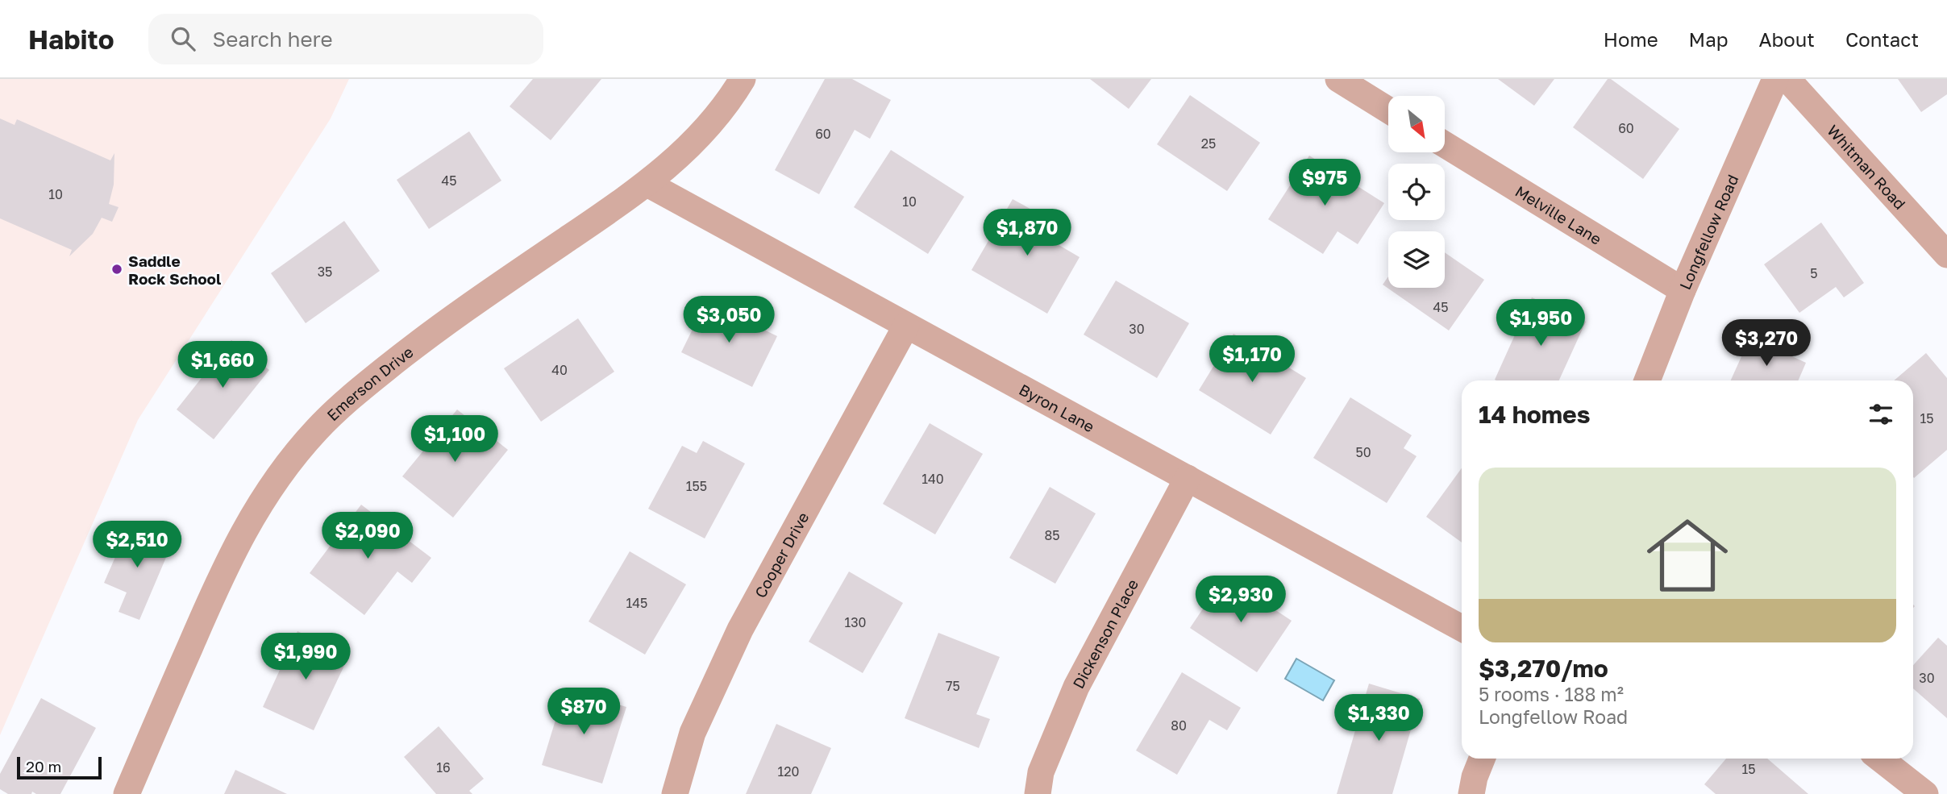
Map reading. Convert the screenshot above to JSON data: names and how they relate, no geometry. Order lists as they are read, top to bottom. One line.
{"streets":{"street":["Whitman Road","Melville Lane","Longfellow Road","Emerson Drive","Byron Lane","Cooper Drive","Dickenson Place"]},"crossings":[["Melville Lane","Longfellow Road"],["Emerson Drive","Byron Lane"],["Byron Lane","Cooper Drive"],["Byron Lane","Dickenson Place"]],"places":["Saddle Rock School"],"house_numbers":["60","60","25","45","10","10","35","5","45","30","40","15","50","140","155","85","145","130","30","75","80","16","15","120"],"scale_bar":"20 m","north":"bottom right","page":{"header":"Habito","search":"Search here","nav":["Home","Map","About","Contact"],"price":["$975","$1,870","$3,050","$1,950","$3,270","$1,170","$1,660","$1,100","$2,090","$2,510","$2,930","$1,990","$870","$1,330"],"heading":"14 homes","list":[{"name":"$3,270/mo","note":"5 rooms · 188 m² · Longfellow Road"}],"scale":"20 m"}}
